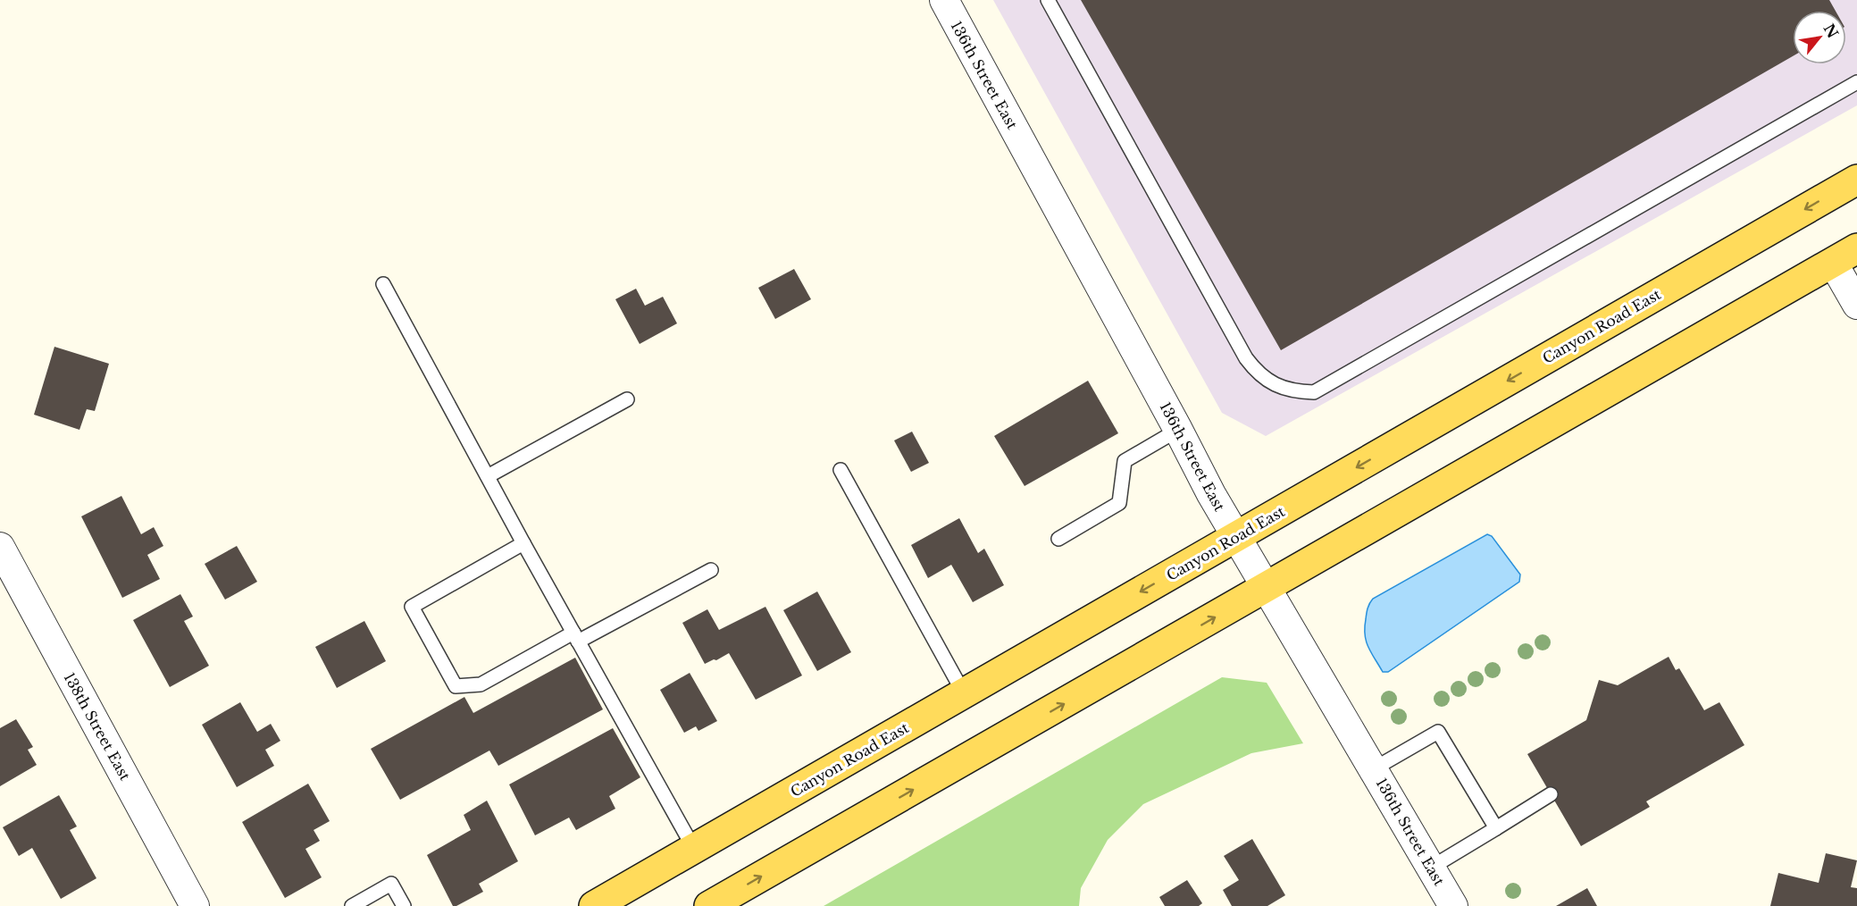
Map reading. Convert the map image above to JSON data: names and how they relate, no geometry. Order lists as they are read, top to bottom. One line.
{"streets":{"main road":["Canyon Road East"],"street":["136th Street East","138th Street East"]},"crossings":[["136th Street East","Canyon Road East"]],"north":"top right"}
